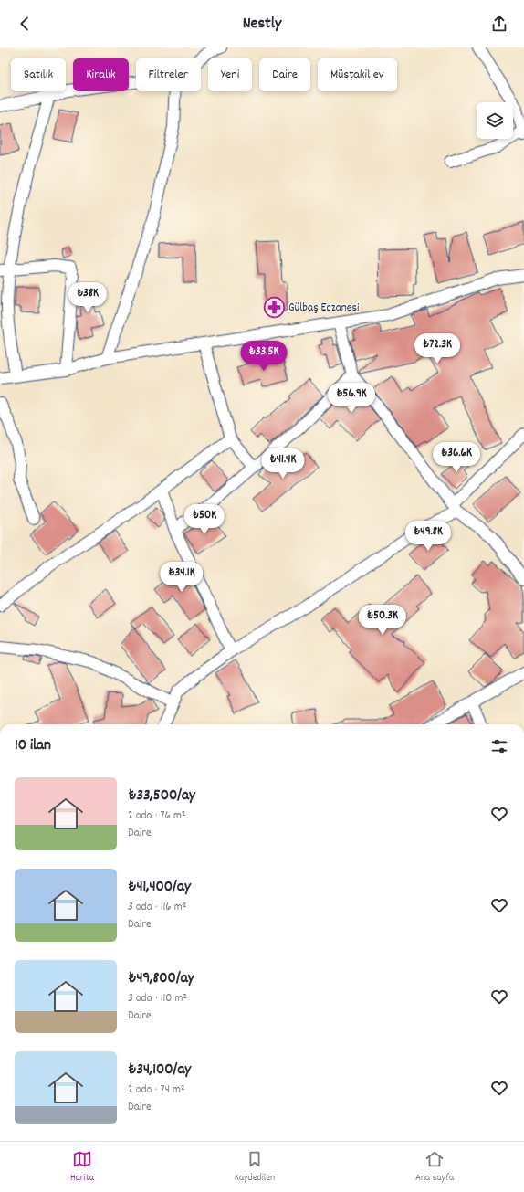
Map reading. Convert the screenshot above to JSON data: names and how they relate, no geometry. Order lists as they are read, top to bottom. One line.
{"places":{"pharmacy":["Gülbaş Eczanesi"]},"page":{"header":"Nestly","chip":["Satılık","Kiralık","Filtreler","Yeni","Daire","Müstakil ev"],"price":["₺38K","₺72.3K","₺33.5K","₺56.9K","₺36.6K","₺41.4K","₺50K","₺49.8K","₺34.1K","₺50.3K"],"heading":"10 ilan","list":[{"name":"₺33,500/ay","note":"2 oda · 76 m² · Daire"},{"name":"₺41,400/ay","note":"3 oda · 116 m² · Daire"},{"name":"₺49,800/ay","note":"3 oda · 110 m² · Daire"},{"name":"₺34,100/ay","note":"2 oda · 74 m² · Daire"}],"tabs":["Harita","Kaydedilen","Ana sayfa"]}}
